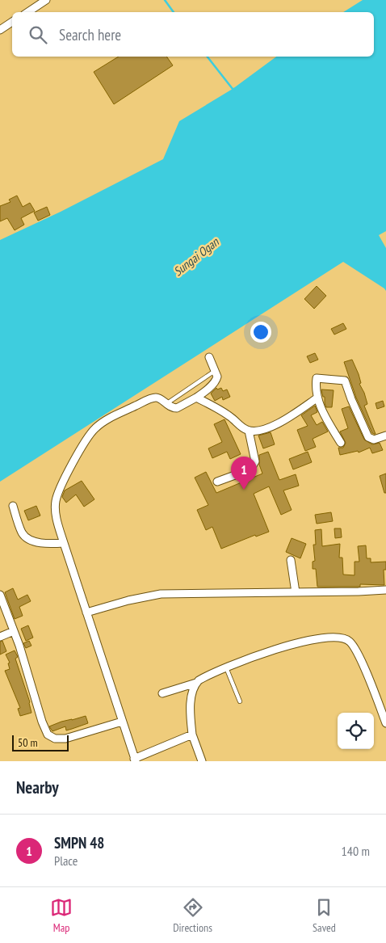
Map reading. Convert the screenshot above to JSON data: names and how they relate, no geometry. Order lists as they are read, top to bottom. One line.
{"water":["Sungai Ogan"],"scale_bar":"50 m","page":{"search":"Search here","pins":"1","scale":"50 m","heading":"Nearby","list":[{"mark":"1","name":"SMPN 48","note":"Place","value":"140 m"}],"nav":["Map","Directions","Saved"]}}
